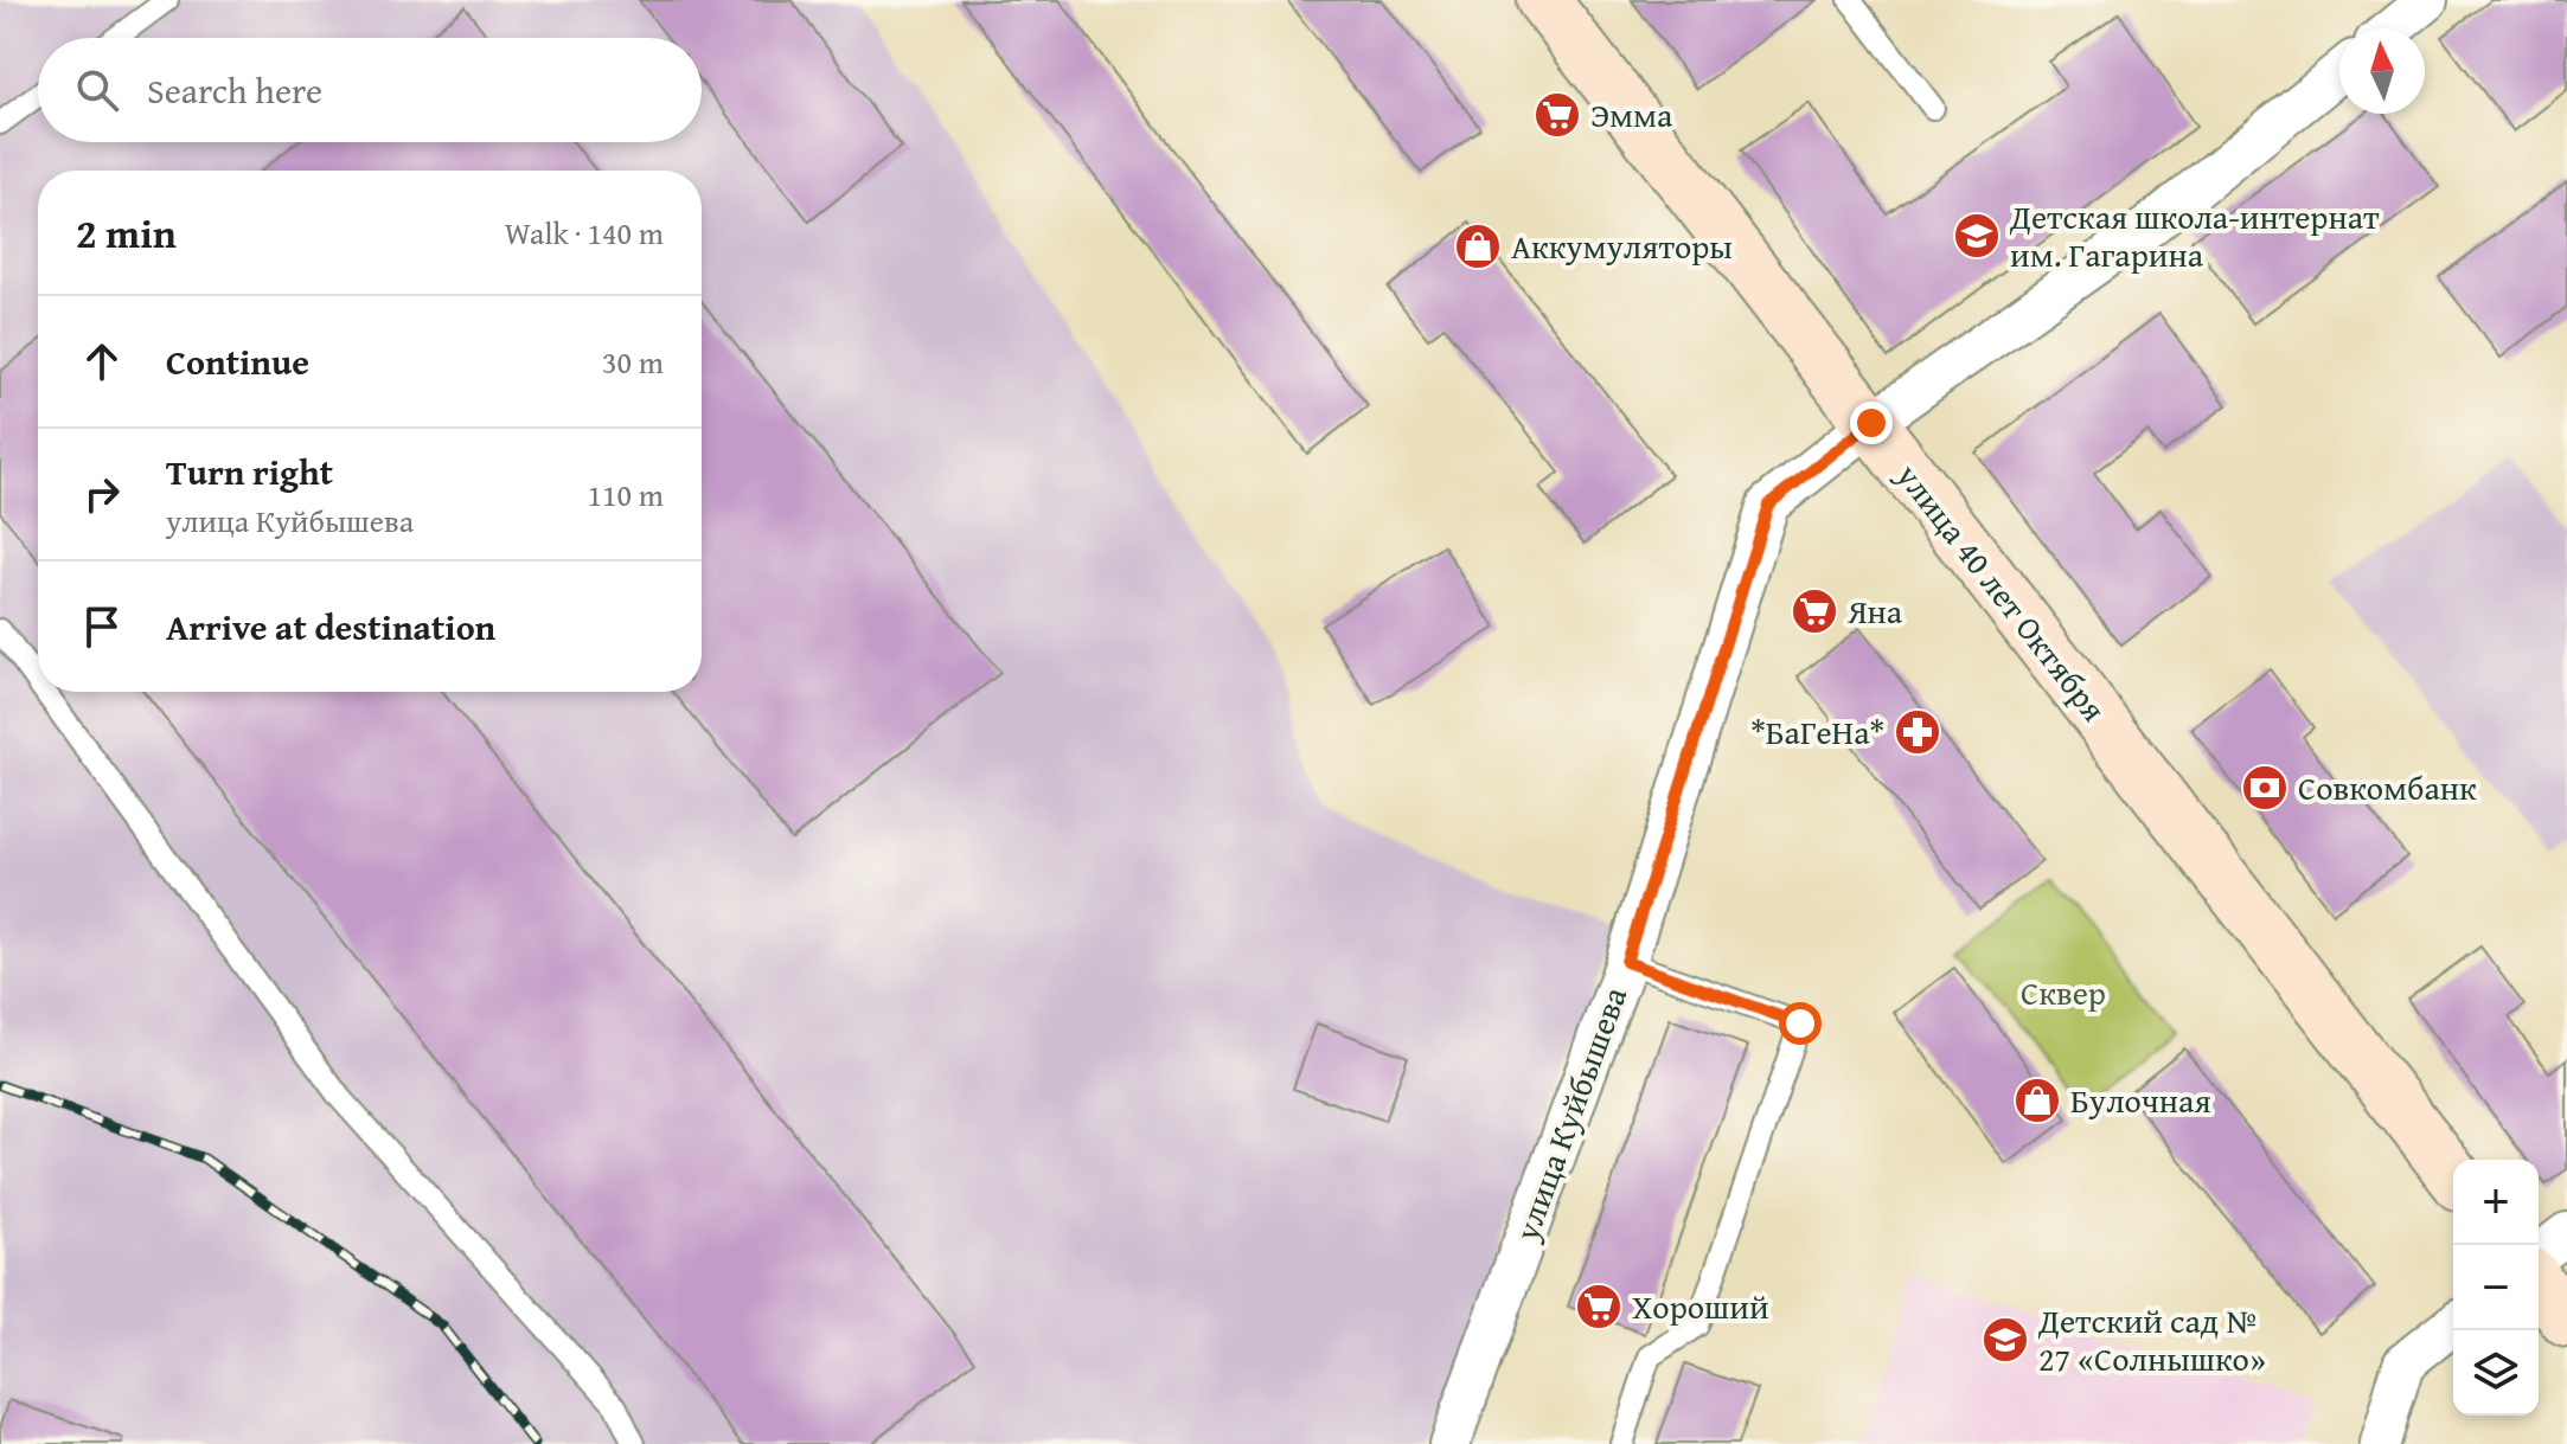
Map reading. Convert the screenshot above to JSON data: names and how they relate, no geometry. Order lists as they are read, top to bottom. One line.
{"streets":{"main road":["улица 40 лет Октября"],"street":["улица Куйбышева"]},"crossings":[["улица 40 лет Октября","улица Куйбышева"]],"parks":["Сквер"],"places":{"supermarket":["Эмма","Яна","Хороший"],"school or university":["Детская школа-интернат им. Гагарина","Детский сад № 27 «Солнышко»"],"shop":["Аккумуляторы","Булочная"],"pharmacy":["*БаГеНа*"],"bank":["Совкомбанк"]},"north":"top","page":{"search":"Search here","heading":["2 min","Walk · 140 m"],"list":[["Continue","30 m"],["Turn right","улица Куйбышева","110 m"],"Arrive at destination"],"map_buttons":["+","−"]}}
